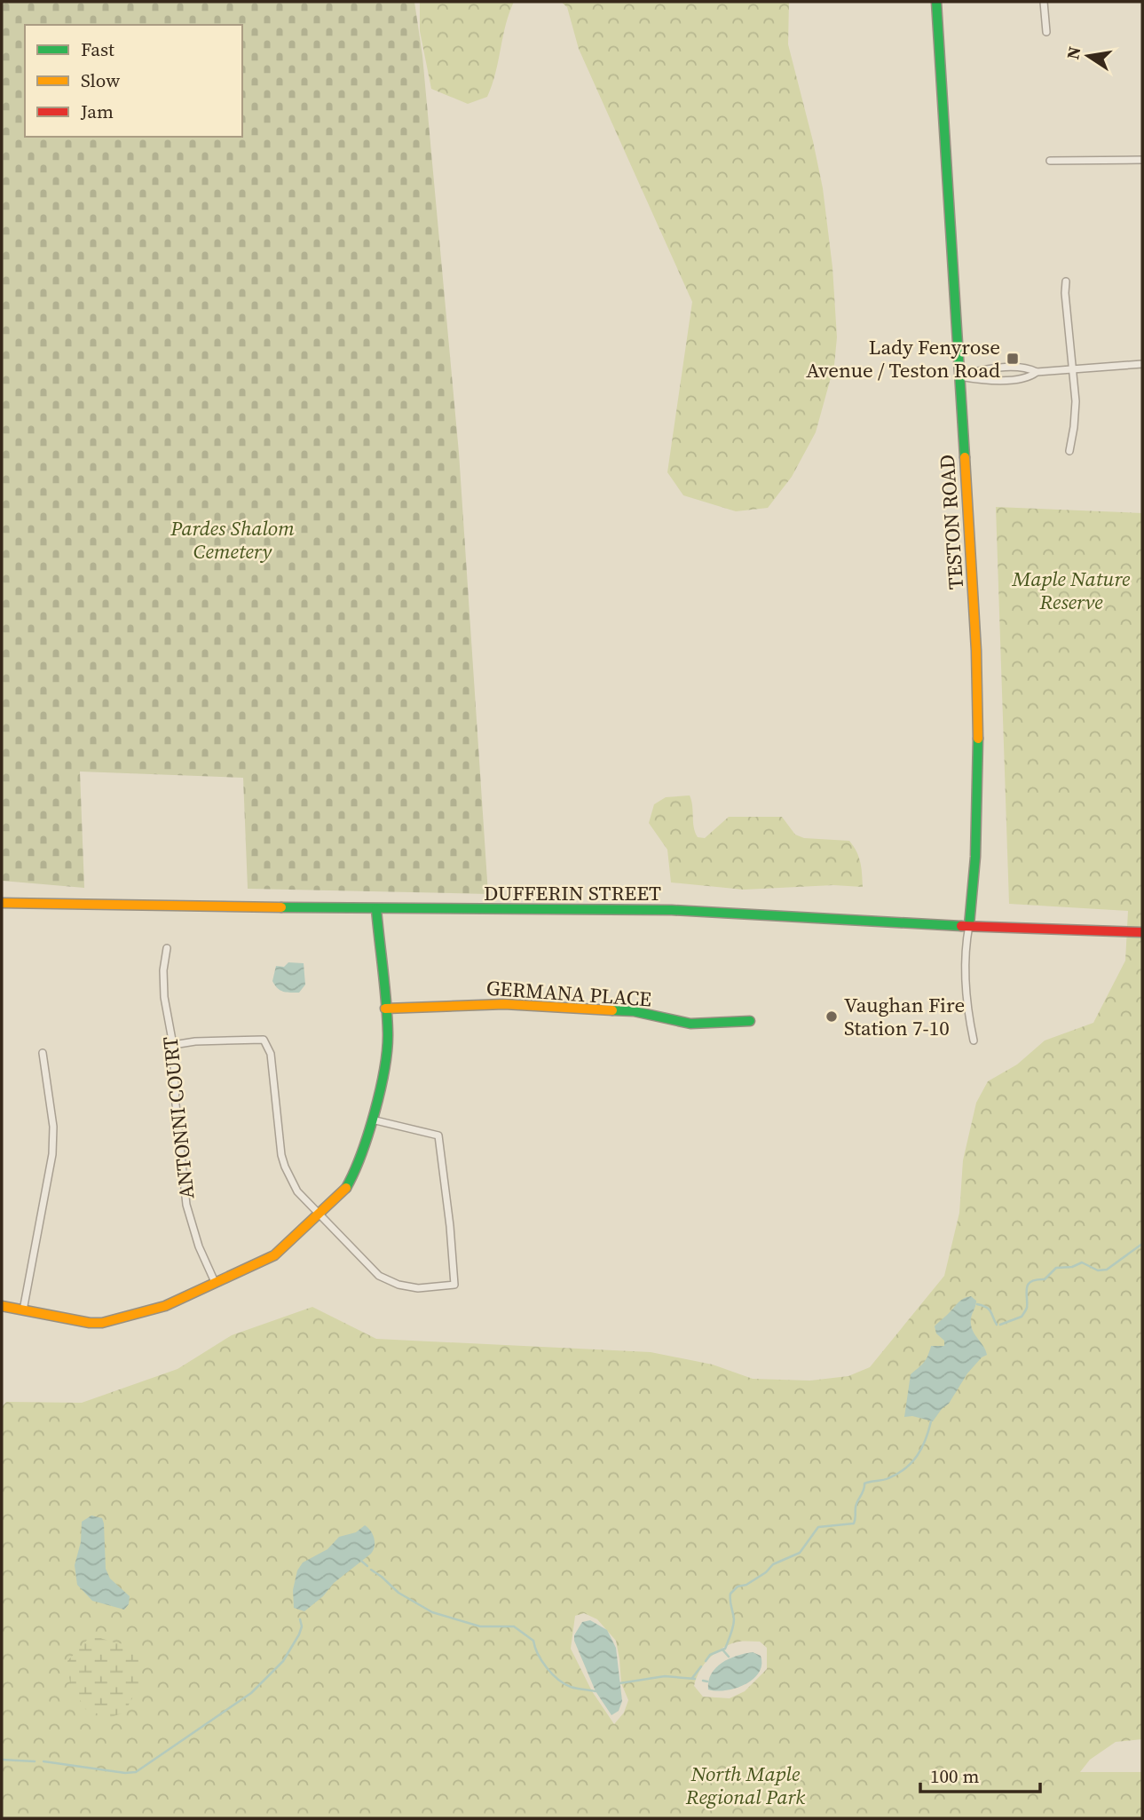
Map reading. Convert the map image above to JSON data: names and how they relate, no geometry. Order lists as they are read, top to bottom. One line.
{"streets":{"main road":["TESTON ROAD","DUFFERIN STREET","GERMANA PLACE"],"street":["ANTONNI COURT"]},"crossings":[["TESTON ROAD","DUFFERIN STREET"]],"parks":["Pardes Shalom Cemetery","Maple Nature Reserve","North Maple Regional Park"],"places":{"transit":["Lady Fenyrose Avenue / Teston Road"],"other":["Vaughan Fire Station 7-10"]},"legend":["Fast","Slow","Jam"],"scale_bar":"100 m","north":"left"}
